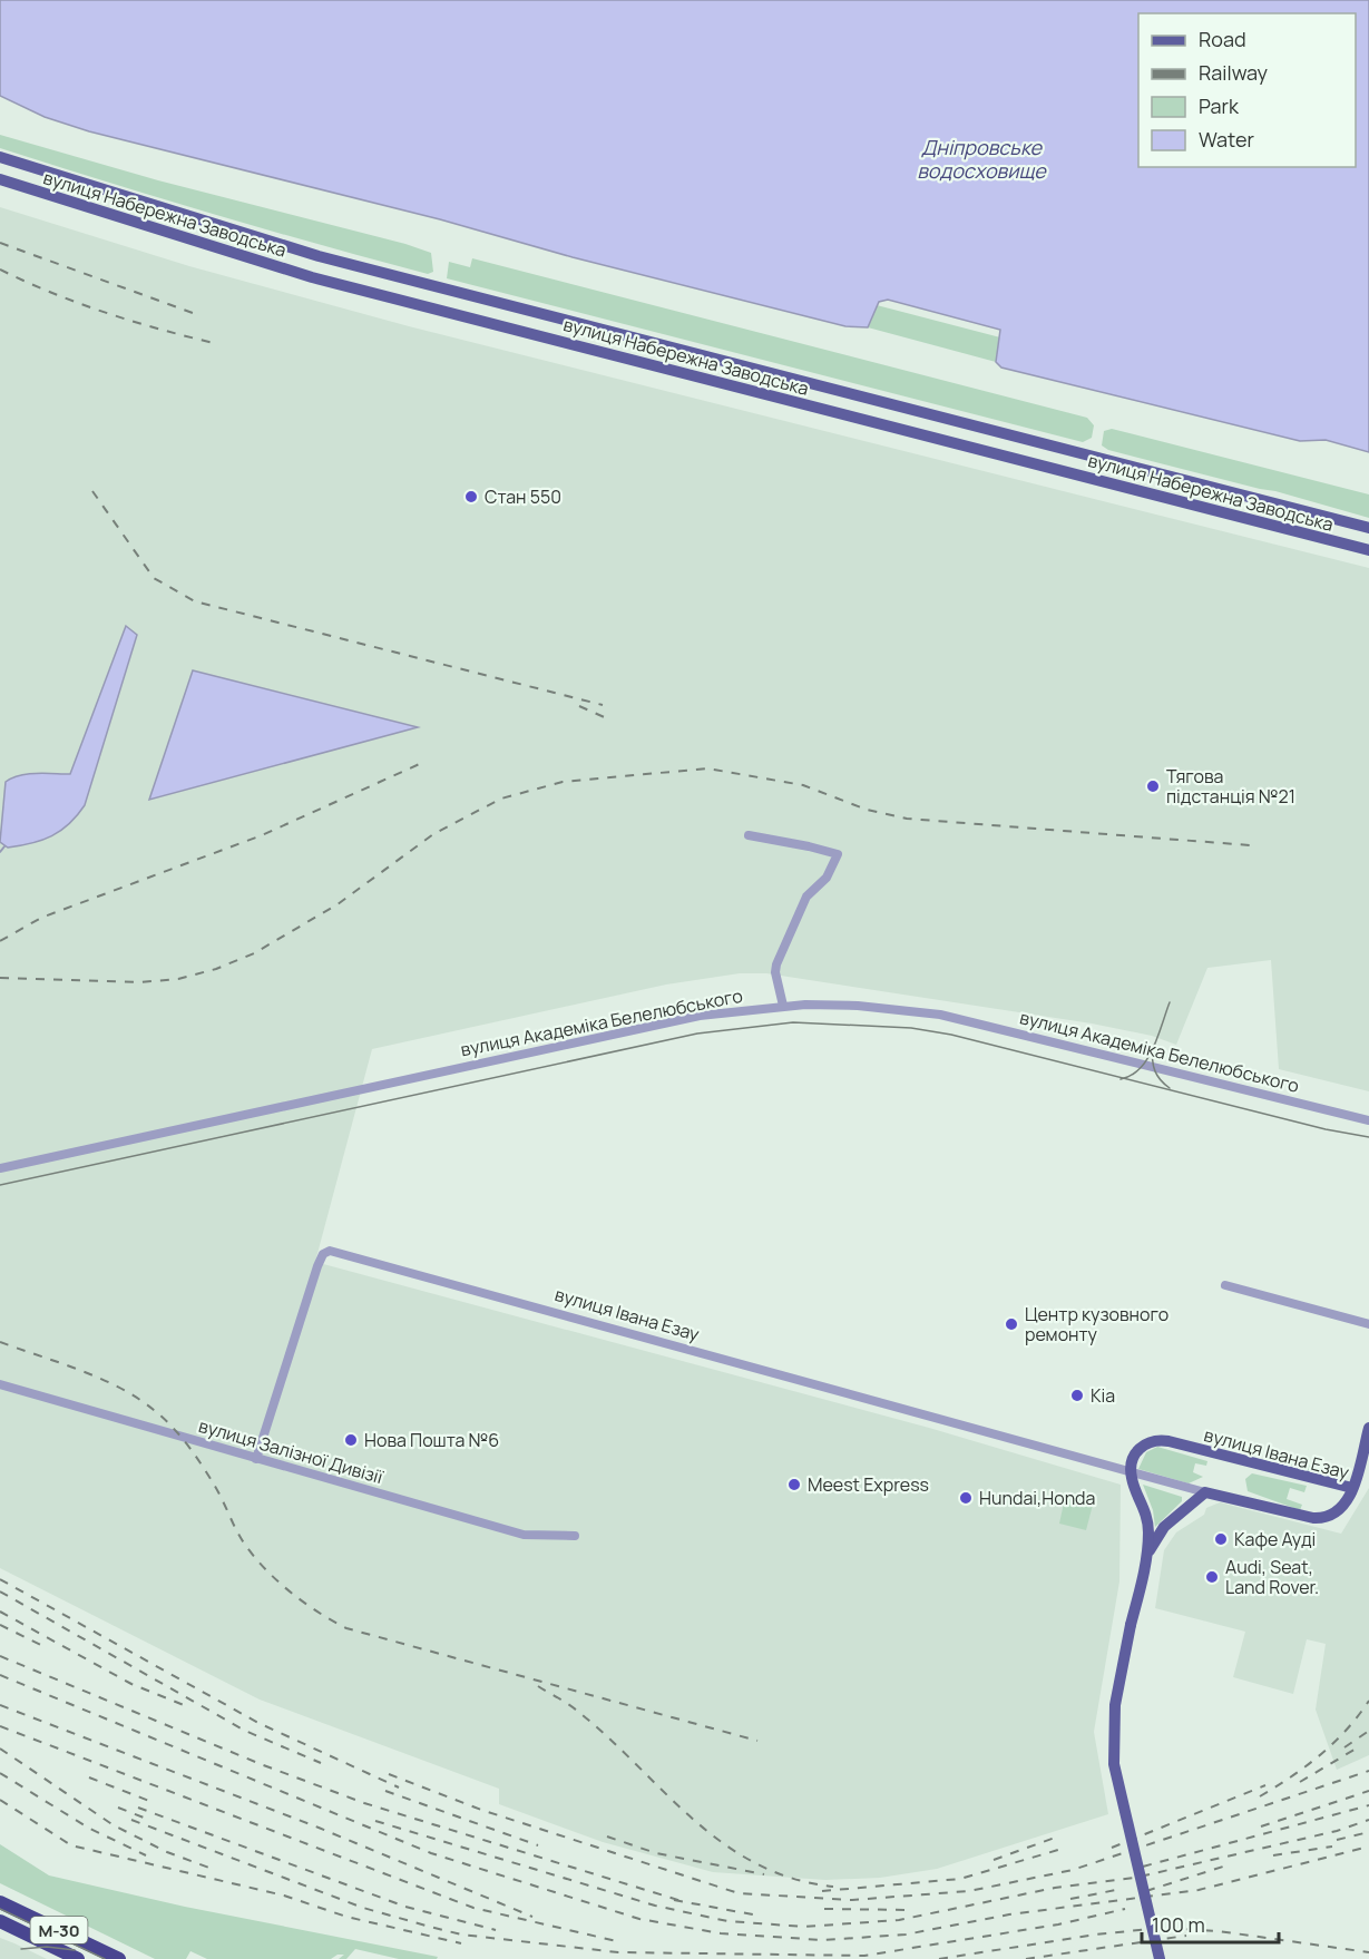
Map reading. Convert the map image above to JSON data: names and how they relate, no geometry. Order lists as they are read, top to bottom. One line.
{"streets":{"highway":["М-30"],"main road":["вулиця Набережна Заводська","вулиця Івана Езау"],"street":["вулиця Академіка Белелюбського","вулиця Залізної Дивізії"]},"crossings":[["вулиця Івана Езау","вулиця Залізної Дивізії"]],"water":["Дніпровське водосховище"],"places":["Стан 550","Тягова пiдстанцiя №21","Центр кузовного ремонту","Kia","Нова Пошта №6","Meest Express","Hundai,Honda","Кафе Ауді","Audi, Seat, Land Rover."],"legend":["Road","Railway","Park","Water"],"scale_bar":"100 m"}
